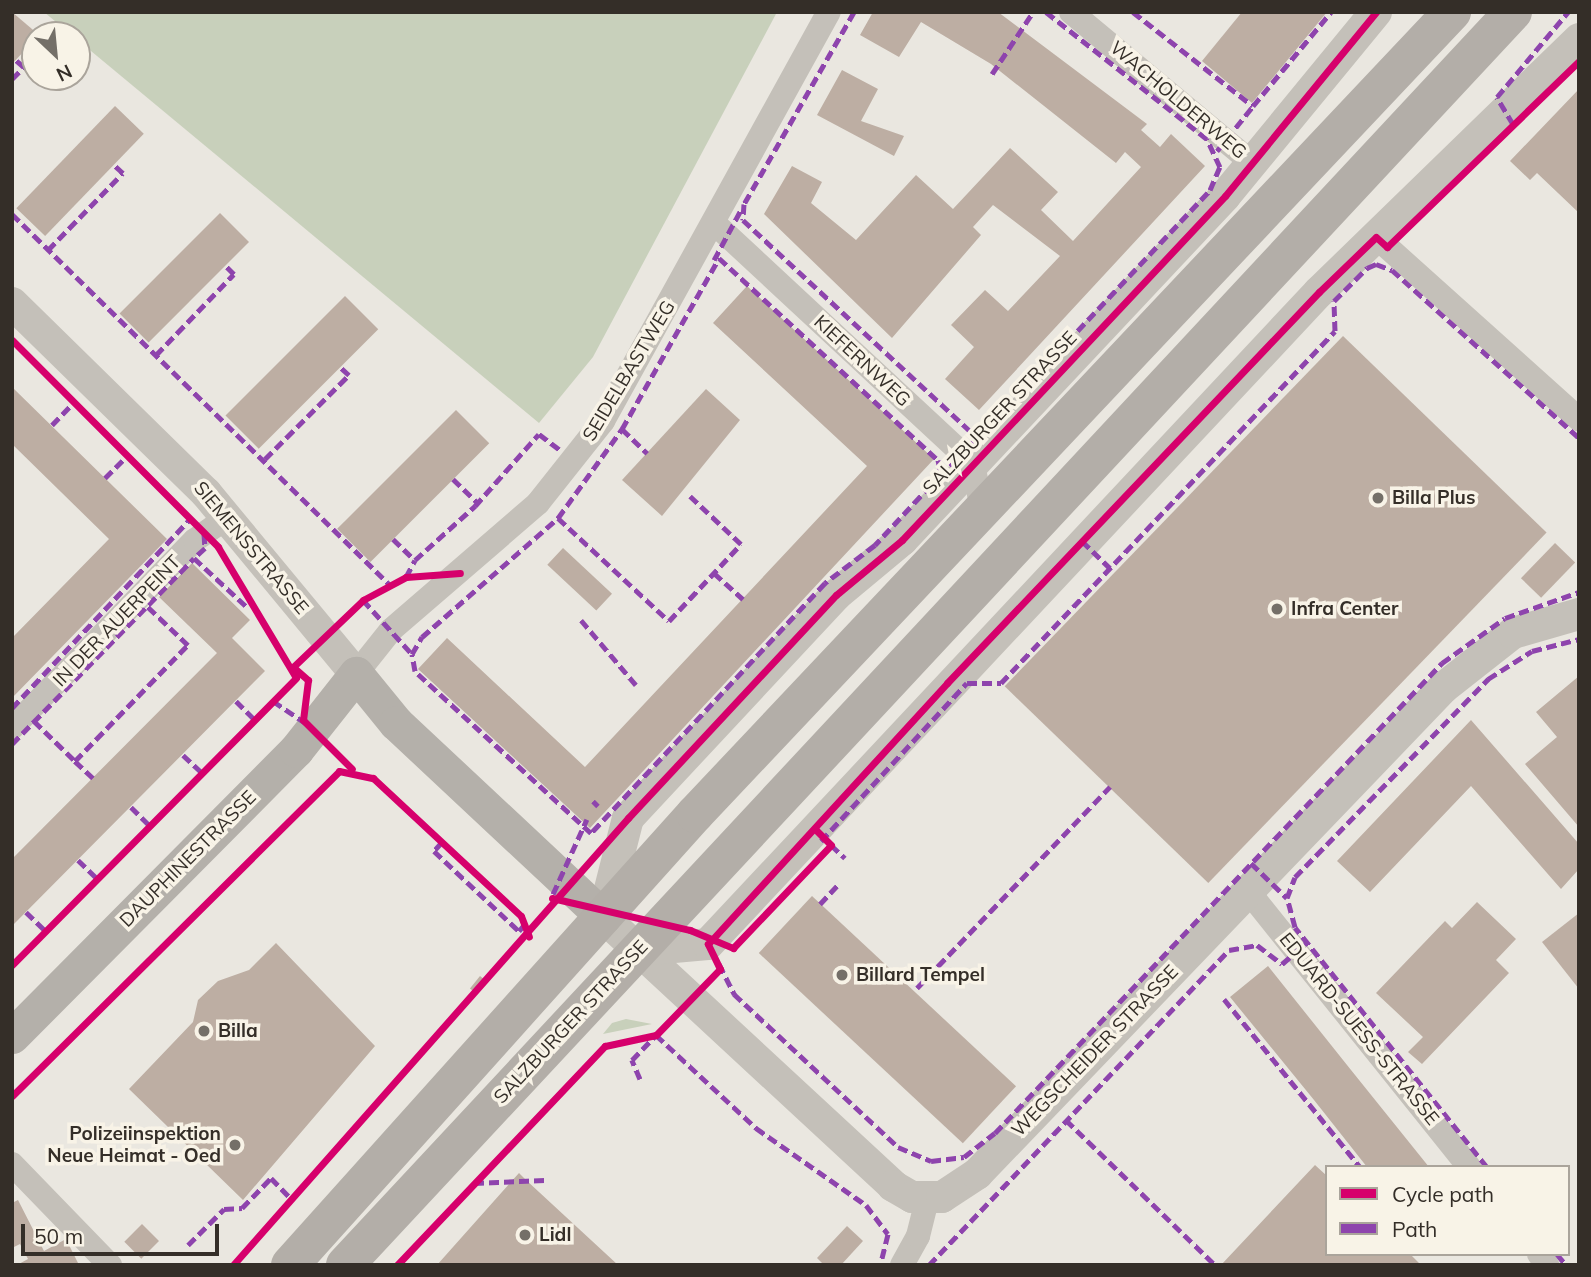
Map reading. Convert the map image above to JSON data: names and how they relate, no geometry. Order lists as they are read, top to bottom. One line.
{"streets":{"main road":["SALZBURGER STRASSE","SIEMENSSTRASSE","DAUPHINESTRASSE"],"street":["WACHOLDERWEG","KIEFERNWEG","SEIDELBASTWEG","IN DER AUERPEINT","EDUARD-SUESS-STRASSE","WEGSCHEIDER STRASSE"]},"crossings":[["WACHOLDERWEG","SALZBURGER STRASSE"],["KIEFERNWEG","SEIDELBASTWEG"],["KIEFERNWEG","SALZBURGER STRASSE"],["SEIDELBASTWEG","SIEMENSSTRASSE"],["SEIDELBASTWEG","DAUPHINESTRASSE"],["SALZBURGER STRASSE","SIEMENSSTRASSE"],["SIEMENSSTRASSE","IN DER AUERPEINT"],["SIEMENSSTRASSE","DAUPHINESTRASSE"],["EDUARD-SUESS-STRASSE","WEGSCHEIDER STRASSE"]],"places":["Billa Plus","Infra Center","Billard Tempel","Billa","Polizeiinspektion Neue Heimat - Oed","Lidl"],"legend":["Cycle path","Path"],"scale_bar":"50 m","north":"bottom right"}
